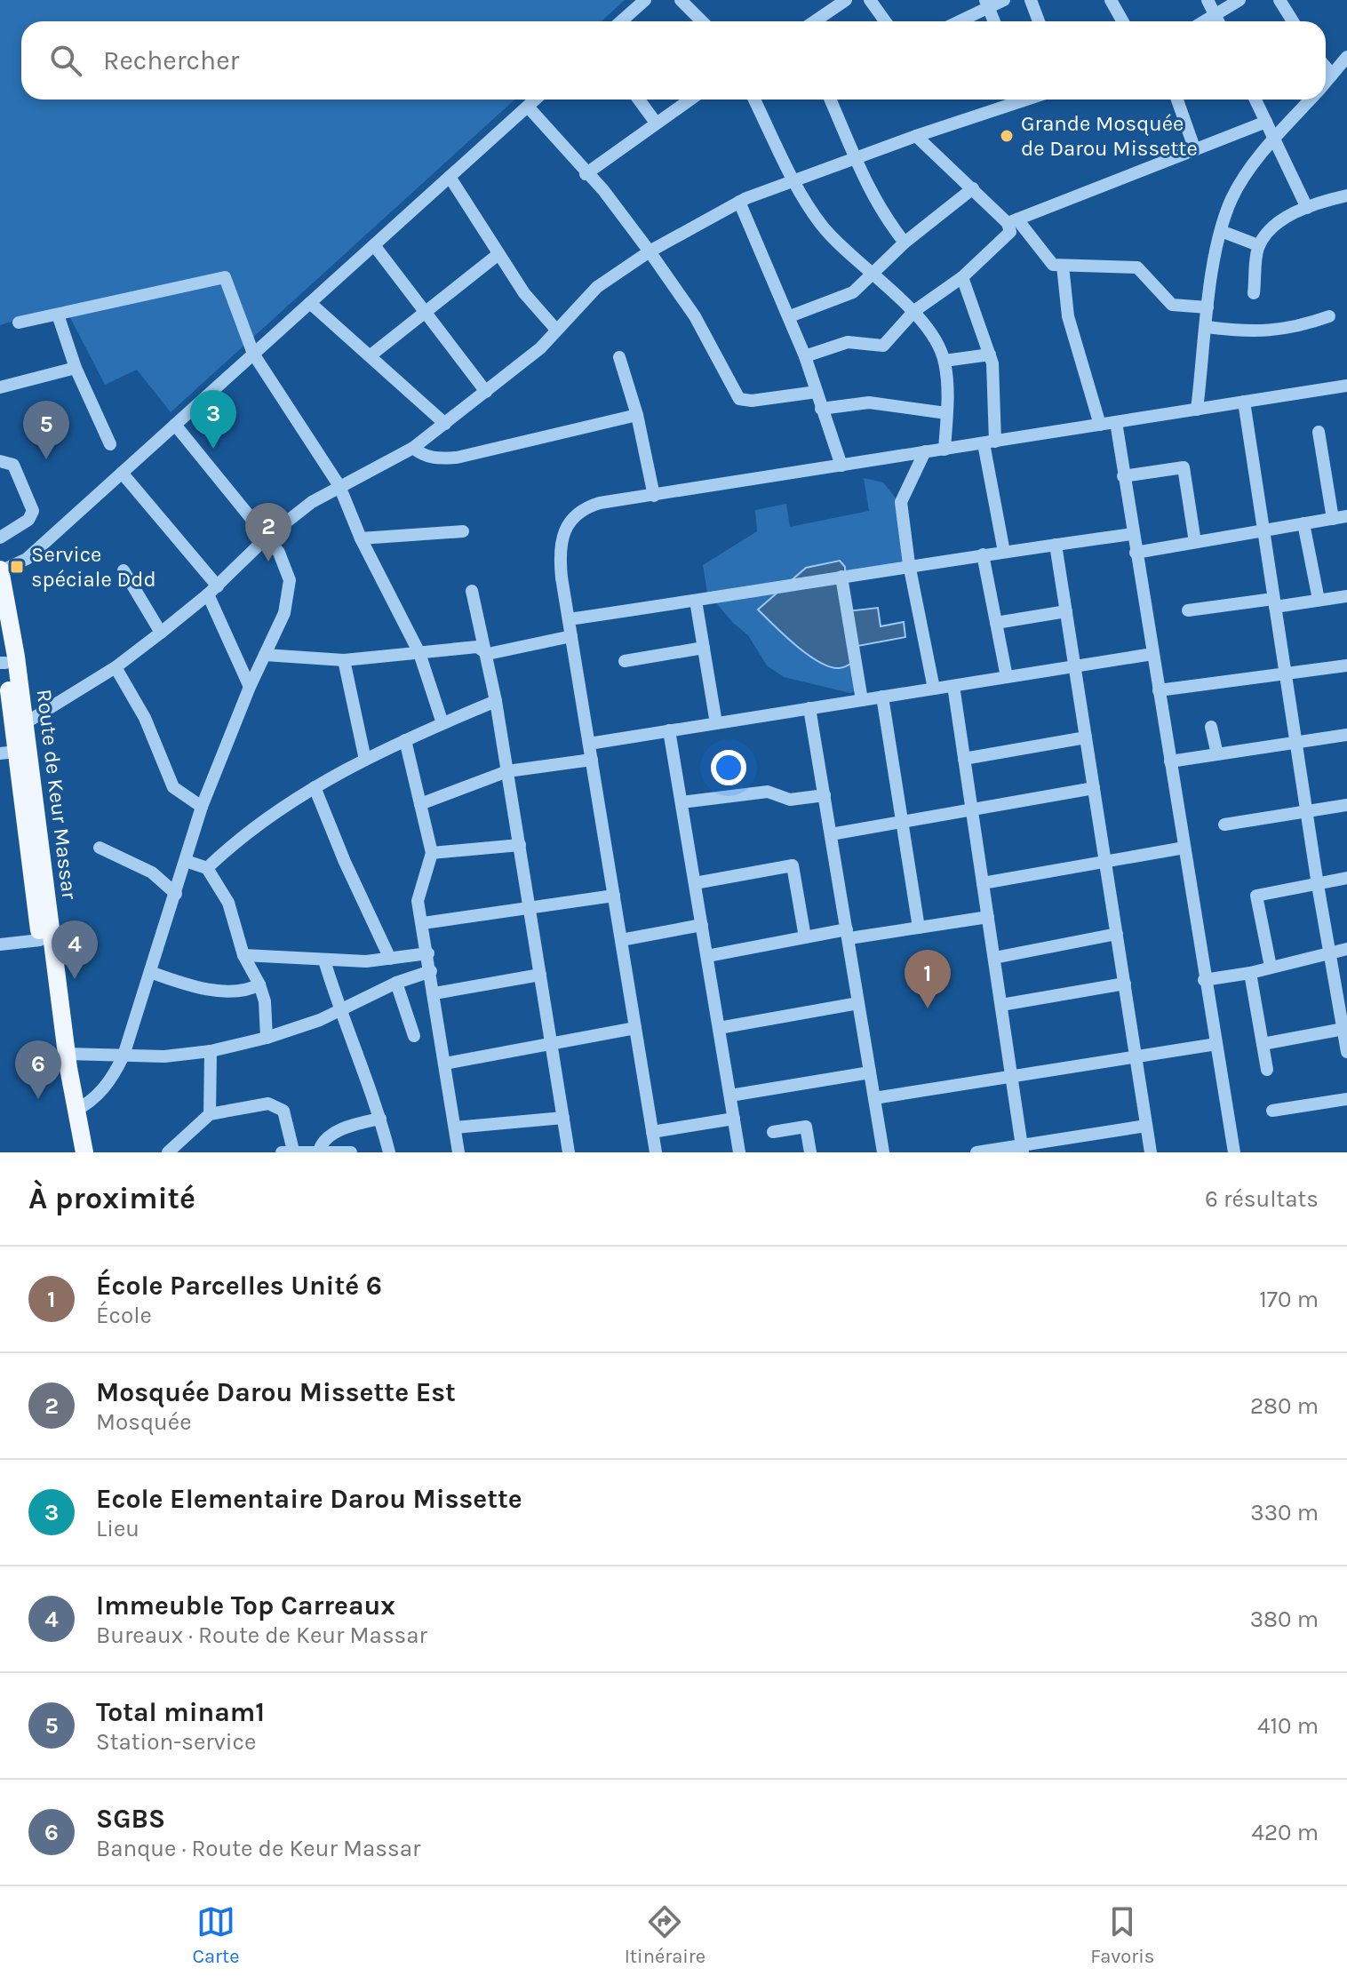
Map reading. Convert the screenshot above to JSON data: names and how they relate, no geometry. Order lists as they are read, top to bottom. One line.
{"streets":{"main road":["Route de Keur Massar"]},"places":{"other":["Grande Mosquée de Darou Missette"],"transit":["Service spéciale Ddd"]},"page":{"search":"Rechercher","pins":["3","5","2","4","1","6"],"heading":["À proximité","6 résultats"],"list":[{"mark":"1","name":"École Parcelles Unité 6","note":"École","value":"170 m"},{"mark":"2","name":"Mosquée Darou Missette Est","note":"Mosquée","value":"280 m"},{"mark":"3","name":"Ecole Elementaire Darou Missette","note":"Lieu","value":"330 m"},{"mark":"4","name":"Immeuble Top Carreaux","note":"Bureaux · Route de Keur Massar","value":"380 m"},{"mark":"5","name":"Total minam1","note":"Station-service","value":"410 m"},{"mark":"6","name":"SGBS","note":"Banque · Route de Keur Massar","value":"420 m"}],"nav":["Carte","Itinéraire","Favoris"]}}
